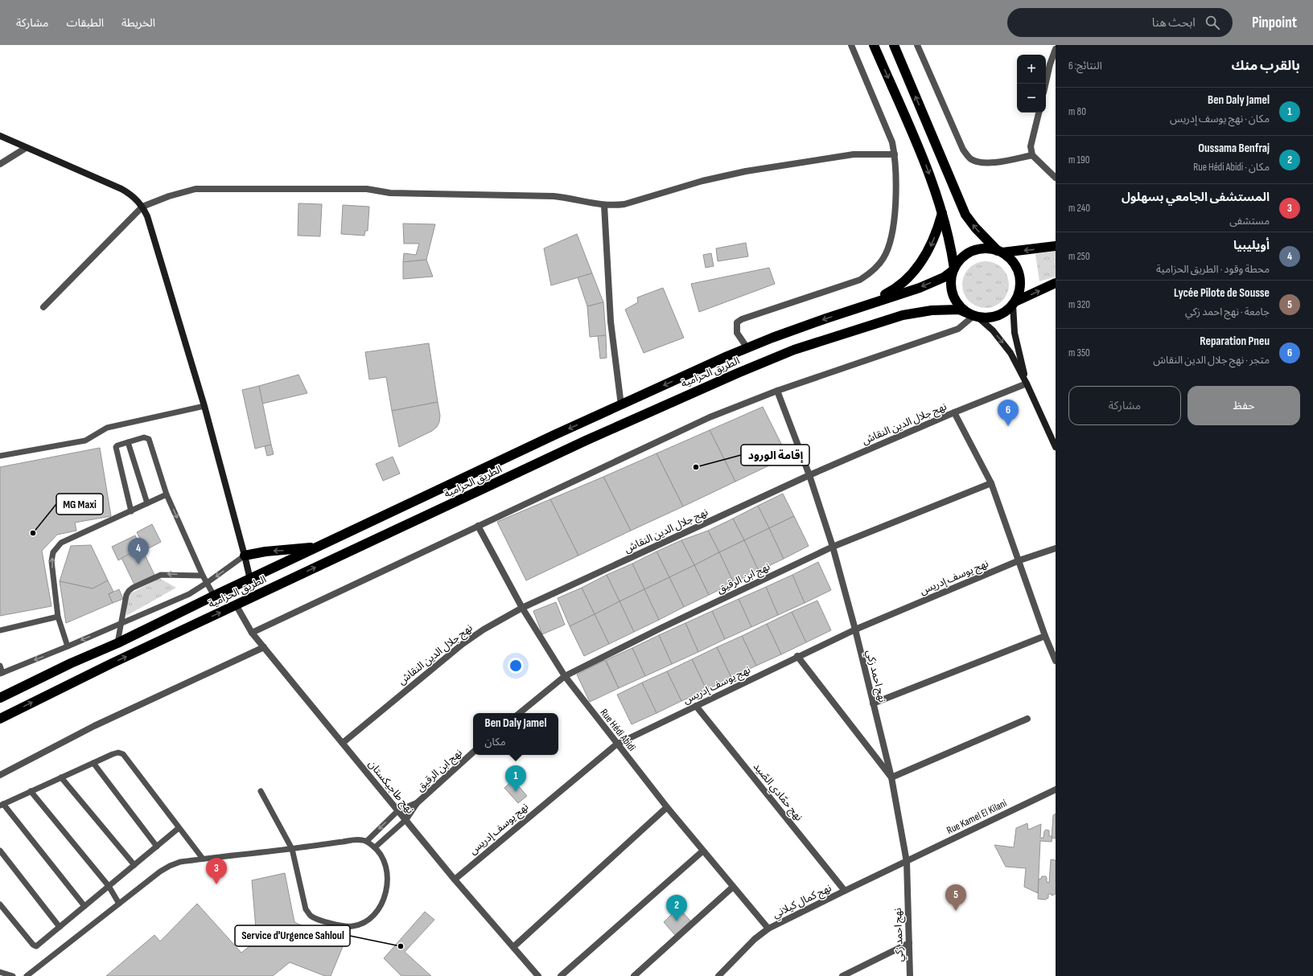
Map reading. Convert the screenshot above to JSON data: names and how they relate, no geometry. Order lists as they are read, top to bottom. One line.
{"streets":{"highway":["الطريق الحزامية"],"street":["نهج جلال الدين النقاش","نهج يوسف إدريس","نهج ابن الرقيق","نهج احمد زكي","Rue Hédi Abidi","نهج طاجيكستان","نهج حمّادي الصّيد","Rue Kamel El Kilani","نهج كمال كيلاني"]},"crossings":[["الطريق الحزامية","نهج طاجيكستان"],["نهج جلال الدين النقاش","نهج احمد زكي"],["نهج جلال الدين النقاش","Rue Hédi Abidi"],["نهج جلال الدين النقاش","نهج طاجيكستان"],["نهج يوسف إدريس","نهج احمد زكي"],["نهج يوسف إدريس","Rue Hédi Abidi"],["نهج يوسف إدريس","نهج طاجيكستان"],["نهج يوسف إدريس","نهج حمّادي الصّيد"],["نهج ابن الرقيق","نهج احمد زكي"],["نهج ابن الرقيق","Rue Hédi Abidi"],["نهج ابن الرقيق","نهج طاجيكستان"],["نهج احمد زكي","Rue Kamel El Kilani"],["نهج احمد زكي","نهج كمال كيلاني"],["Rue Hédi Abidi","نهج كمال كيلاني"],["نهج حمّادي الصّيد","نهج كمال كيلاني"],["Rue Kamel El Kilani","نهج كمال كيلاني"]],"places":["إقامة الورود","MG Maxi","Service d'Urgence Sahloul"],"page":{"header":"Pinpoint","search":"ابحث هنا","nav":["الخريطة","الطبقات","مشاركة"],"heading":["بالقرب منك","النتائج: 6"],"map_buttons":["+","−"],"list":[{"mark":"1","name":"Ben Daly Jamel","note":"مكان · نهج يوسف إدريس","value":"80 m"},{"mark":"2","name":"Oussama Benfraj","note":"مكان · Rue Hédi Abidi","value":"190 m"},{"mark":"3","name":"المستشفى الجامعي بسهلول","note":"مستشفى","value":"240 m"},{"mark":"4","name":"أويليبيا","note":"محطة وقود · الطريق الحزامية","value":"250 m"},{"mark":"5","name":"Lycée Pilote de Sousse","note":"جامعة · نهج احمد زكي","value":"320 m"},{"mark":"6","name":"Reparation Pneu","note":"متجر · نهج جلال الدين النقاش","value":"350 m"}],"buttons":["حفظ","مشاركة"],"pins":["6","4","1","3","5","2"],"popup":["Ben Daly Jamel","مكان"]}}
